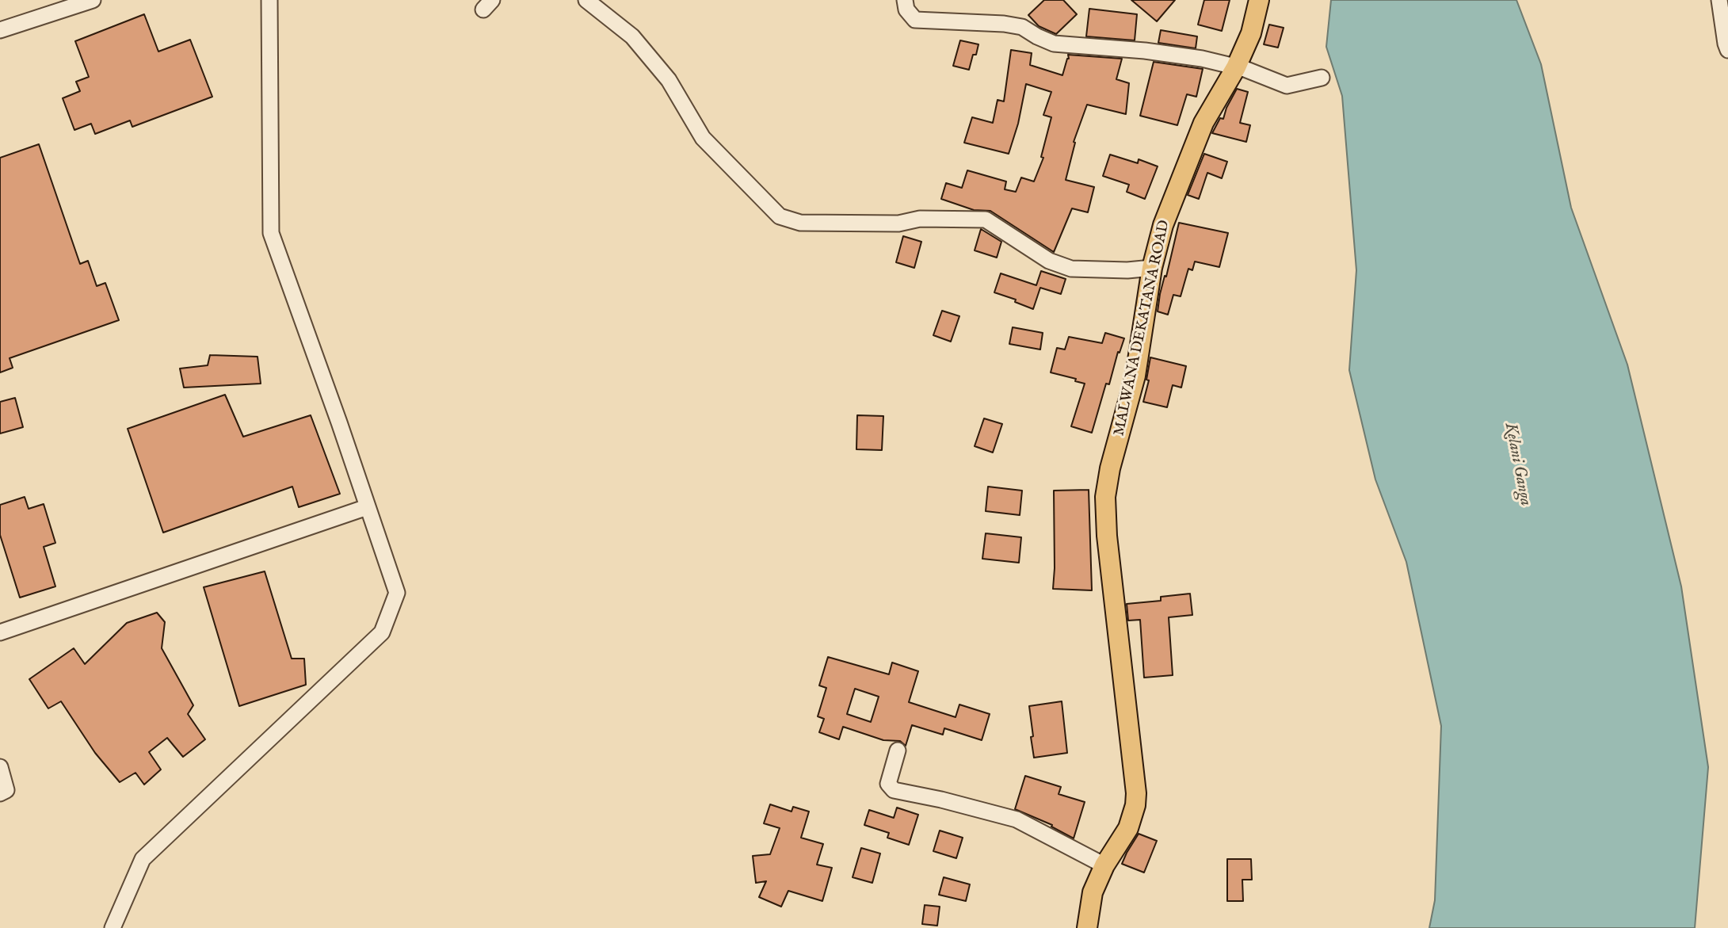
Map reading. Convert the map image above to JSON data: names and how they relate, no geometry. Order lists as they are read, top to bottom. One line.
{"streets":{"main road":["MALWANA DEKATANA ROAD"]},"water":["Kelani Ganga"]}
